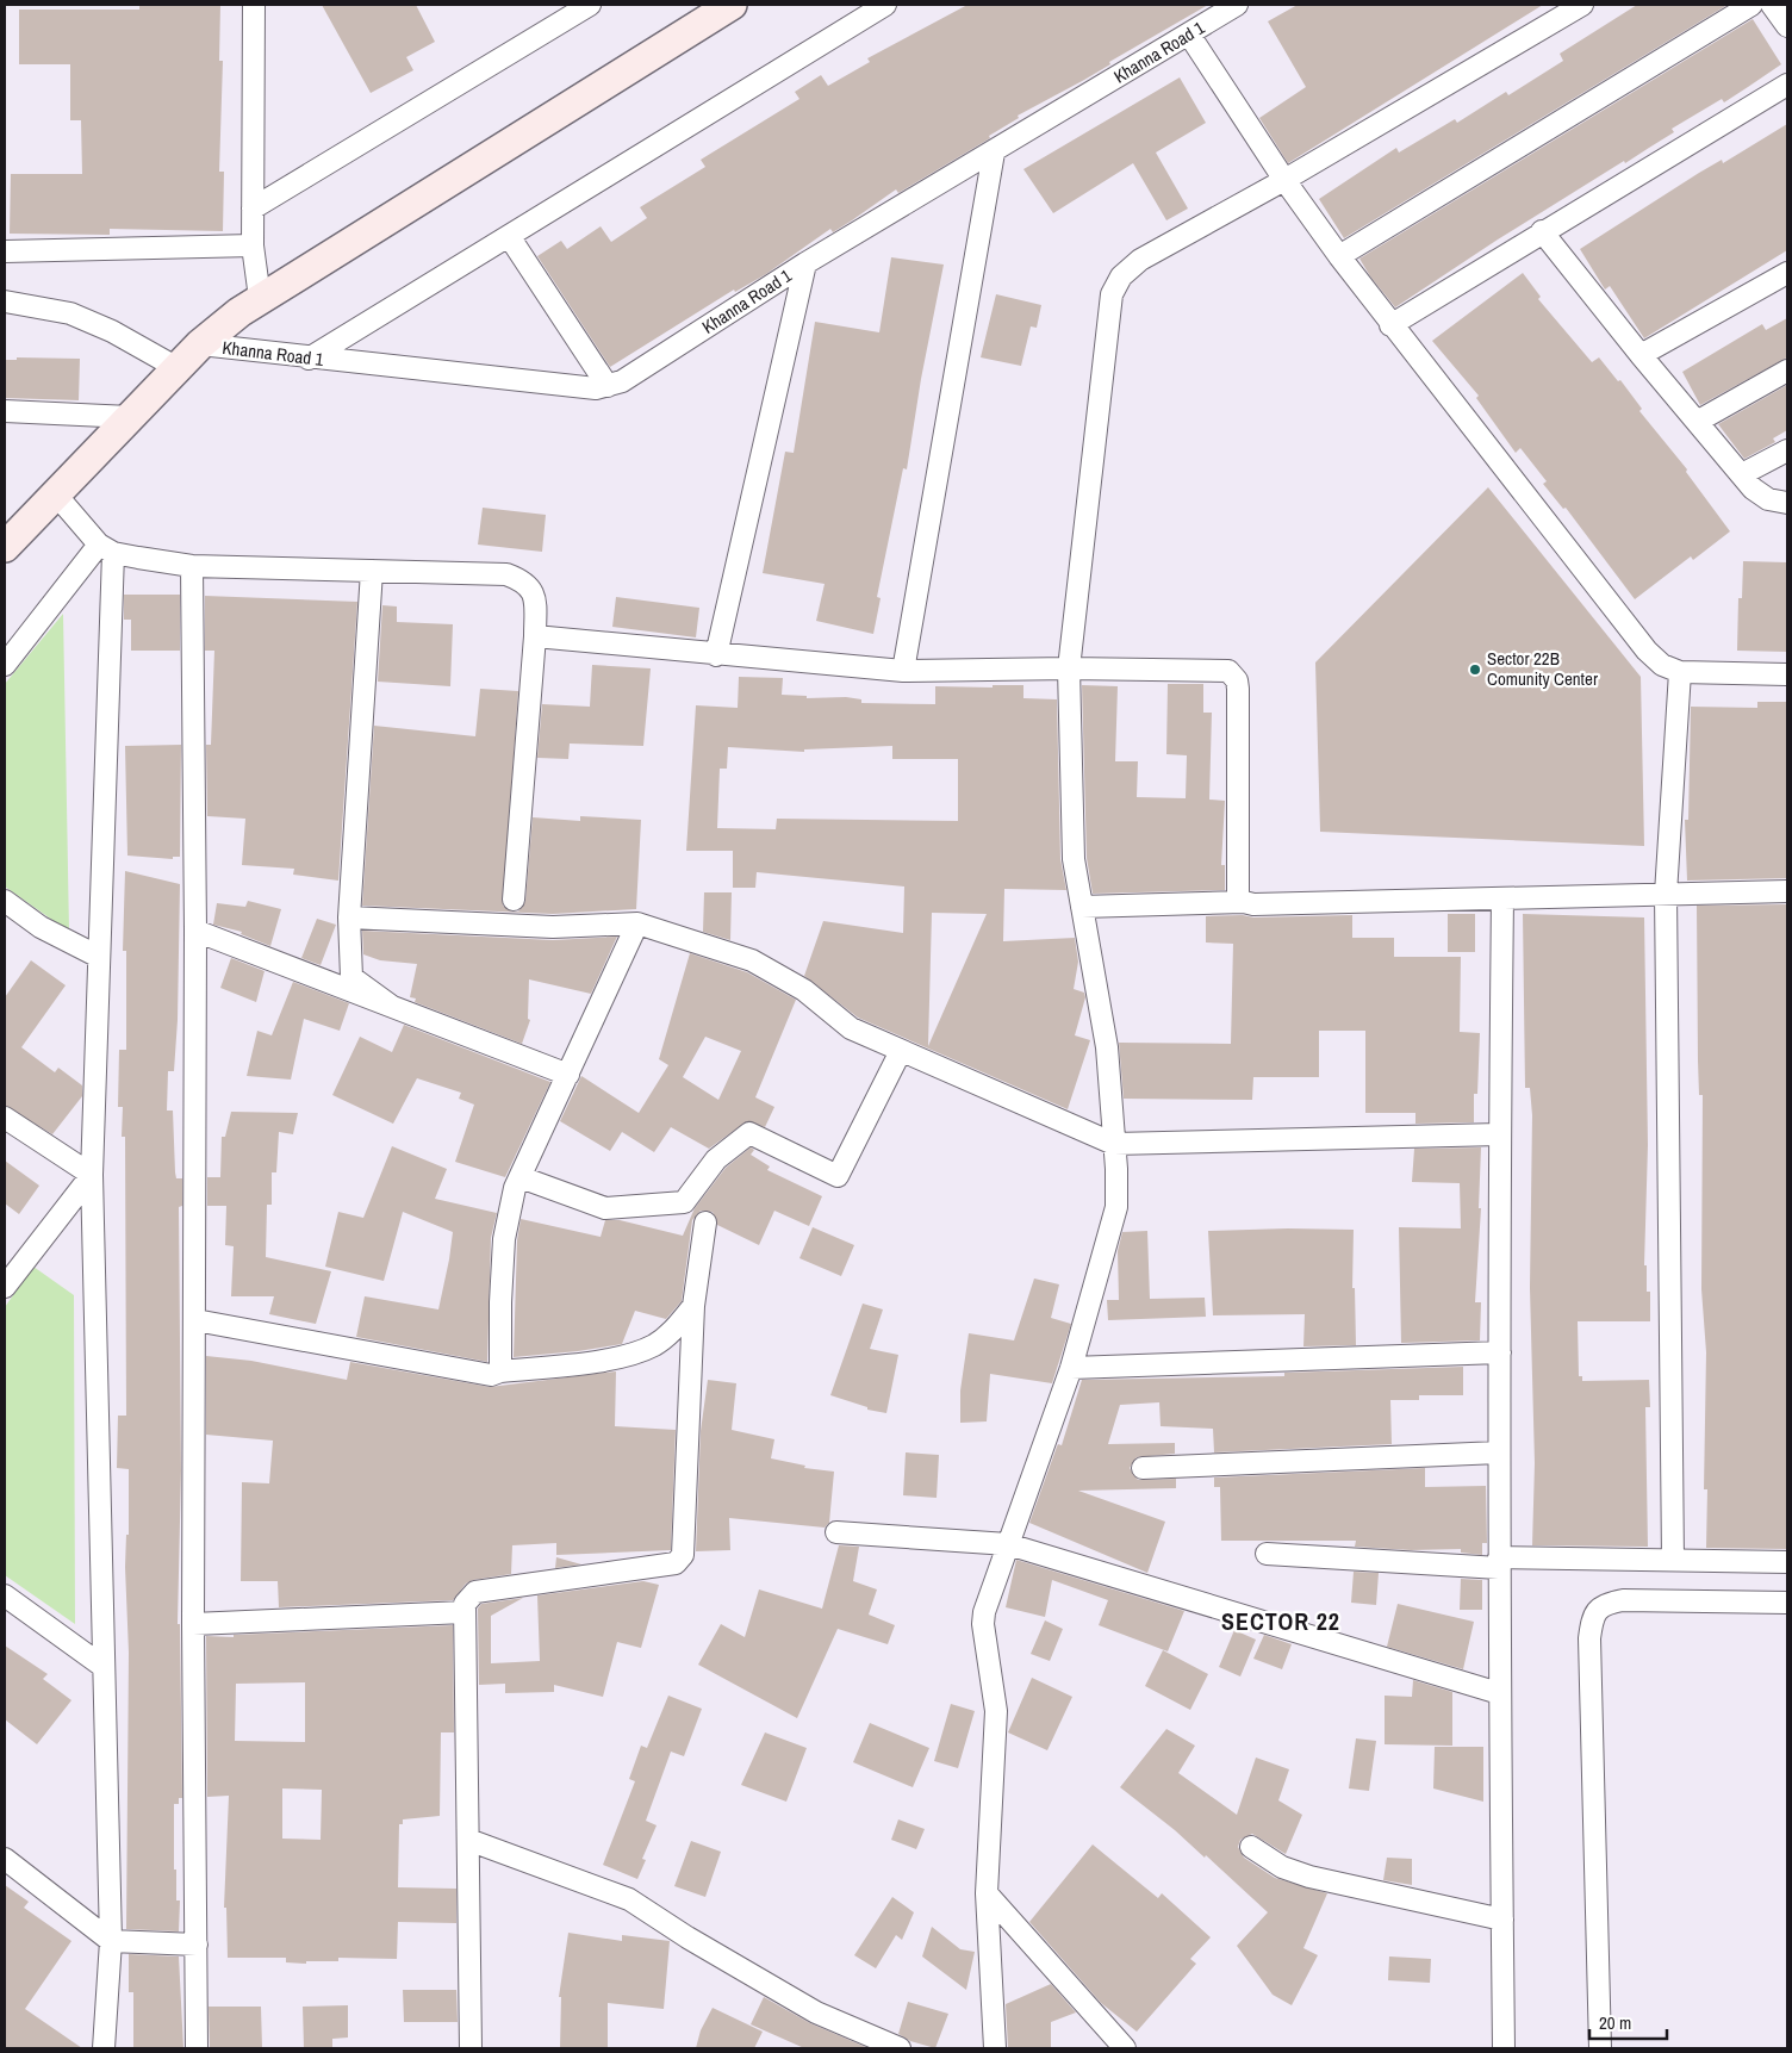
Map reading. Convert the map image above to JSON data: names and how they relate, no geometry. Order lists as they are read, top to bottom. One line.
{"streets":{"street":["Khanna Road 1"]},"districts":["SECTOR 22"],"places":["Sector 22B Comunity Center"],"scale_bar":"20 m"}
